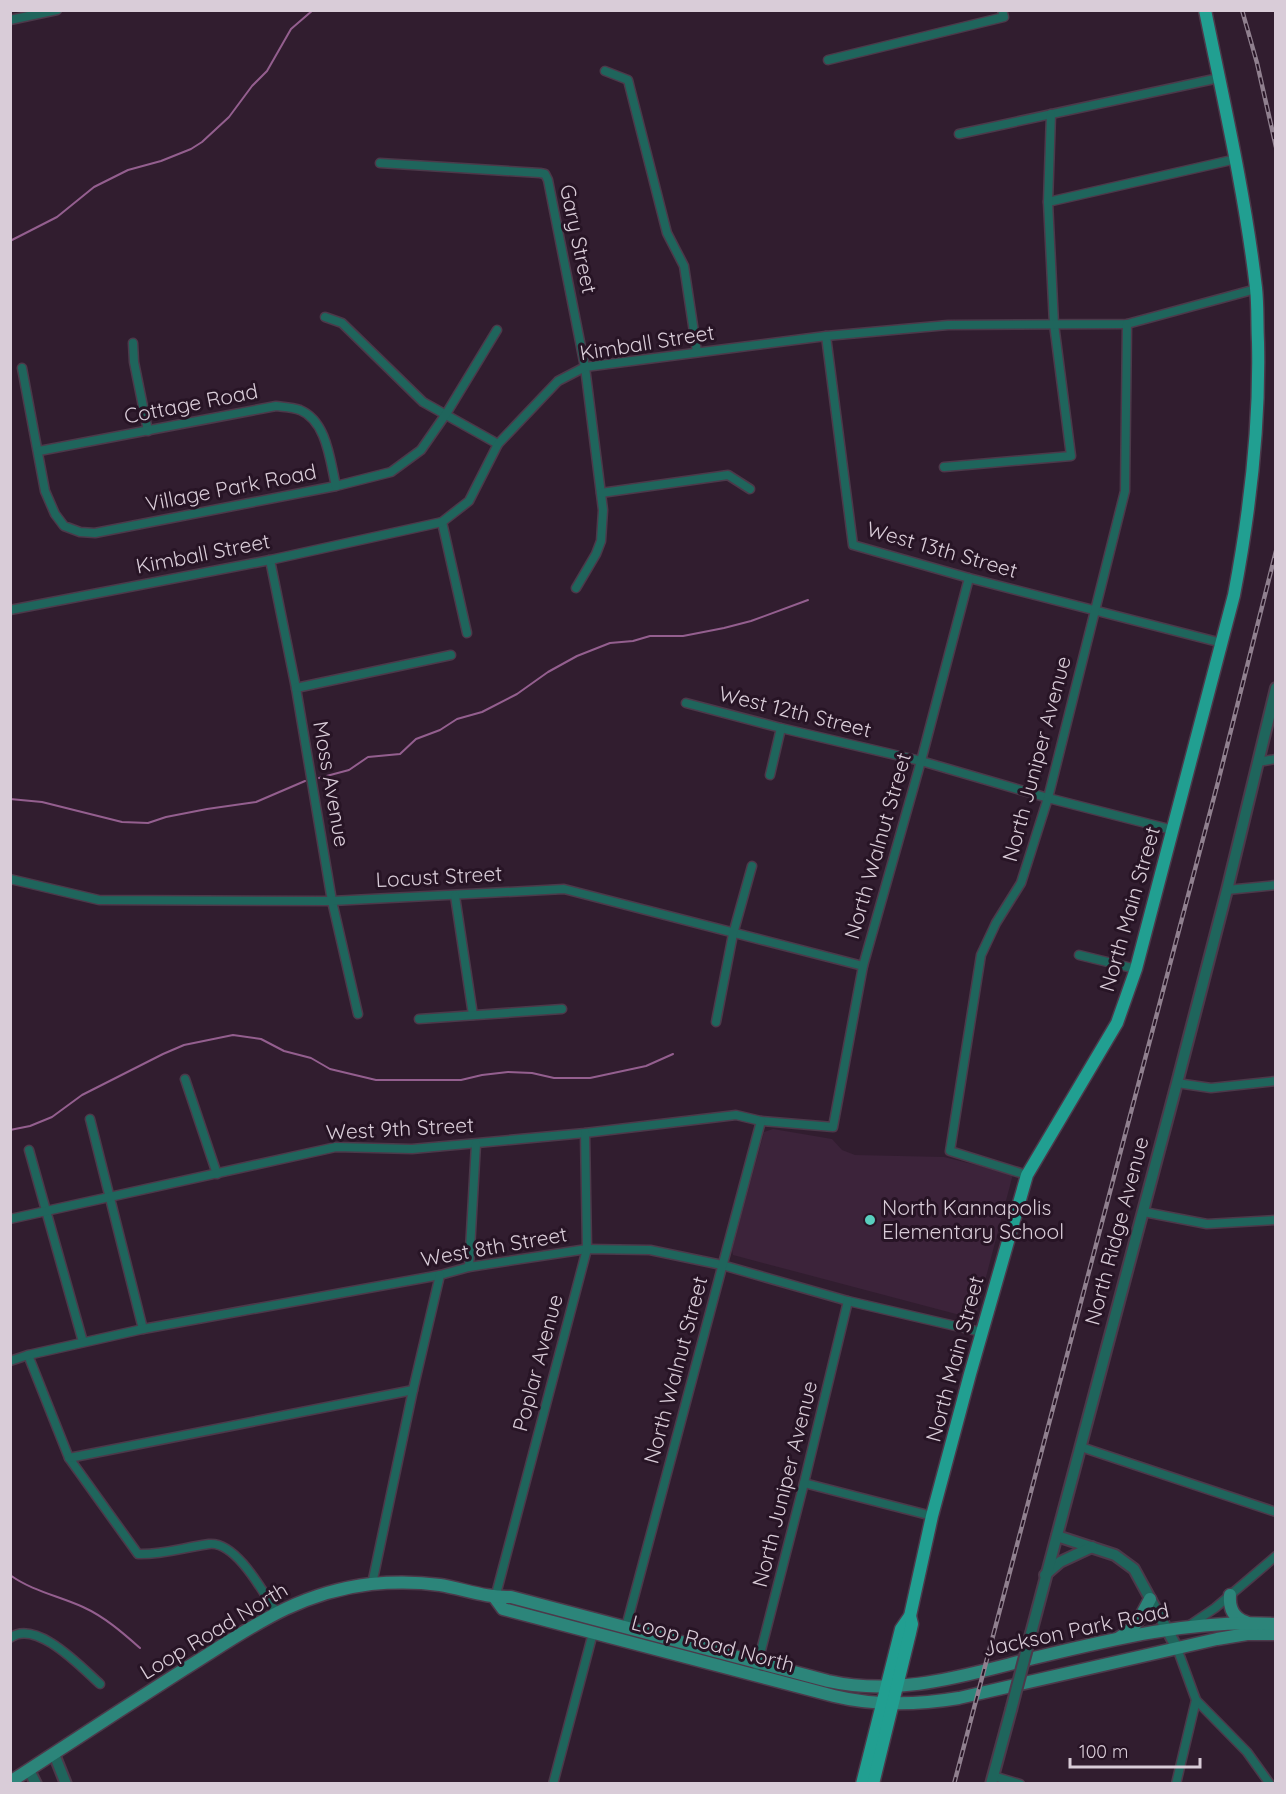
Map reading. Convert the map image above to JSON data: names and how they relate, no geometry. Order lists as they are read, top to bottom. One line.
{"streets":{"main road":["North Main Street","Jackson Park Road","Loop Road North"],"street":["Gary Street","Kimball Street","Cottage Road","Village Park Road","West 13th Street","West 12th Street","North Juniper Avenue","Moss Avenue","North Walnut Street","Locust Street","West 9th Street","North Ridge Avenue","West 8th Street","Poplar Avenue"]},"crossings":[["Gary Street","Kimball Street"],["Kimball Street","West 13th Street"],["Kimball Street","North Juniper Avenue"],["Kimball Street","Moss Avenue"],["Kimball Street","North Main Street"],["Cottage Road","Village Park Road"],["West 13th Street","North Juniper Avenue"],["West 13th Street","North Walnut Street"],["West 13th Street","North Main Street"],["West 12th Street","North Juniper Avenue"],["West 12th Street","North Walnut Street"],["West 12th Street","North Main Street"],["North Juniper Avenue","North Main Street"],["North Juniper Avenue","West 8th Street"],["North Juniper Avenue","Loop Road North"],["Moss Avenue","Locust Street"],["North Walnut Street","Locust Street"],["North Walnut Street","West 9th Street"],["North Walnut Street","West 8th Street"],["North Walnut Street","Loop Road North"],["North Main Street","West 8th Street"],["North Main Street","Jackson Park Road"],["North Main Street","Loop Road North"],["West 9th Street","Poplar Avenue"],["West 8th Street","Poplar Avenue"],["Poplar Avenue","Loop Road North"],["Jackson Park Road","Loop Road North"]],"places":["North Kannapolis Elementary School"],"scale_bar":"100 m"}
